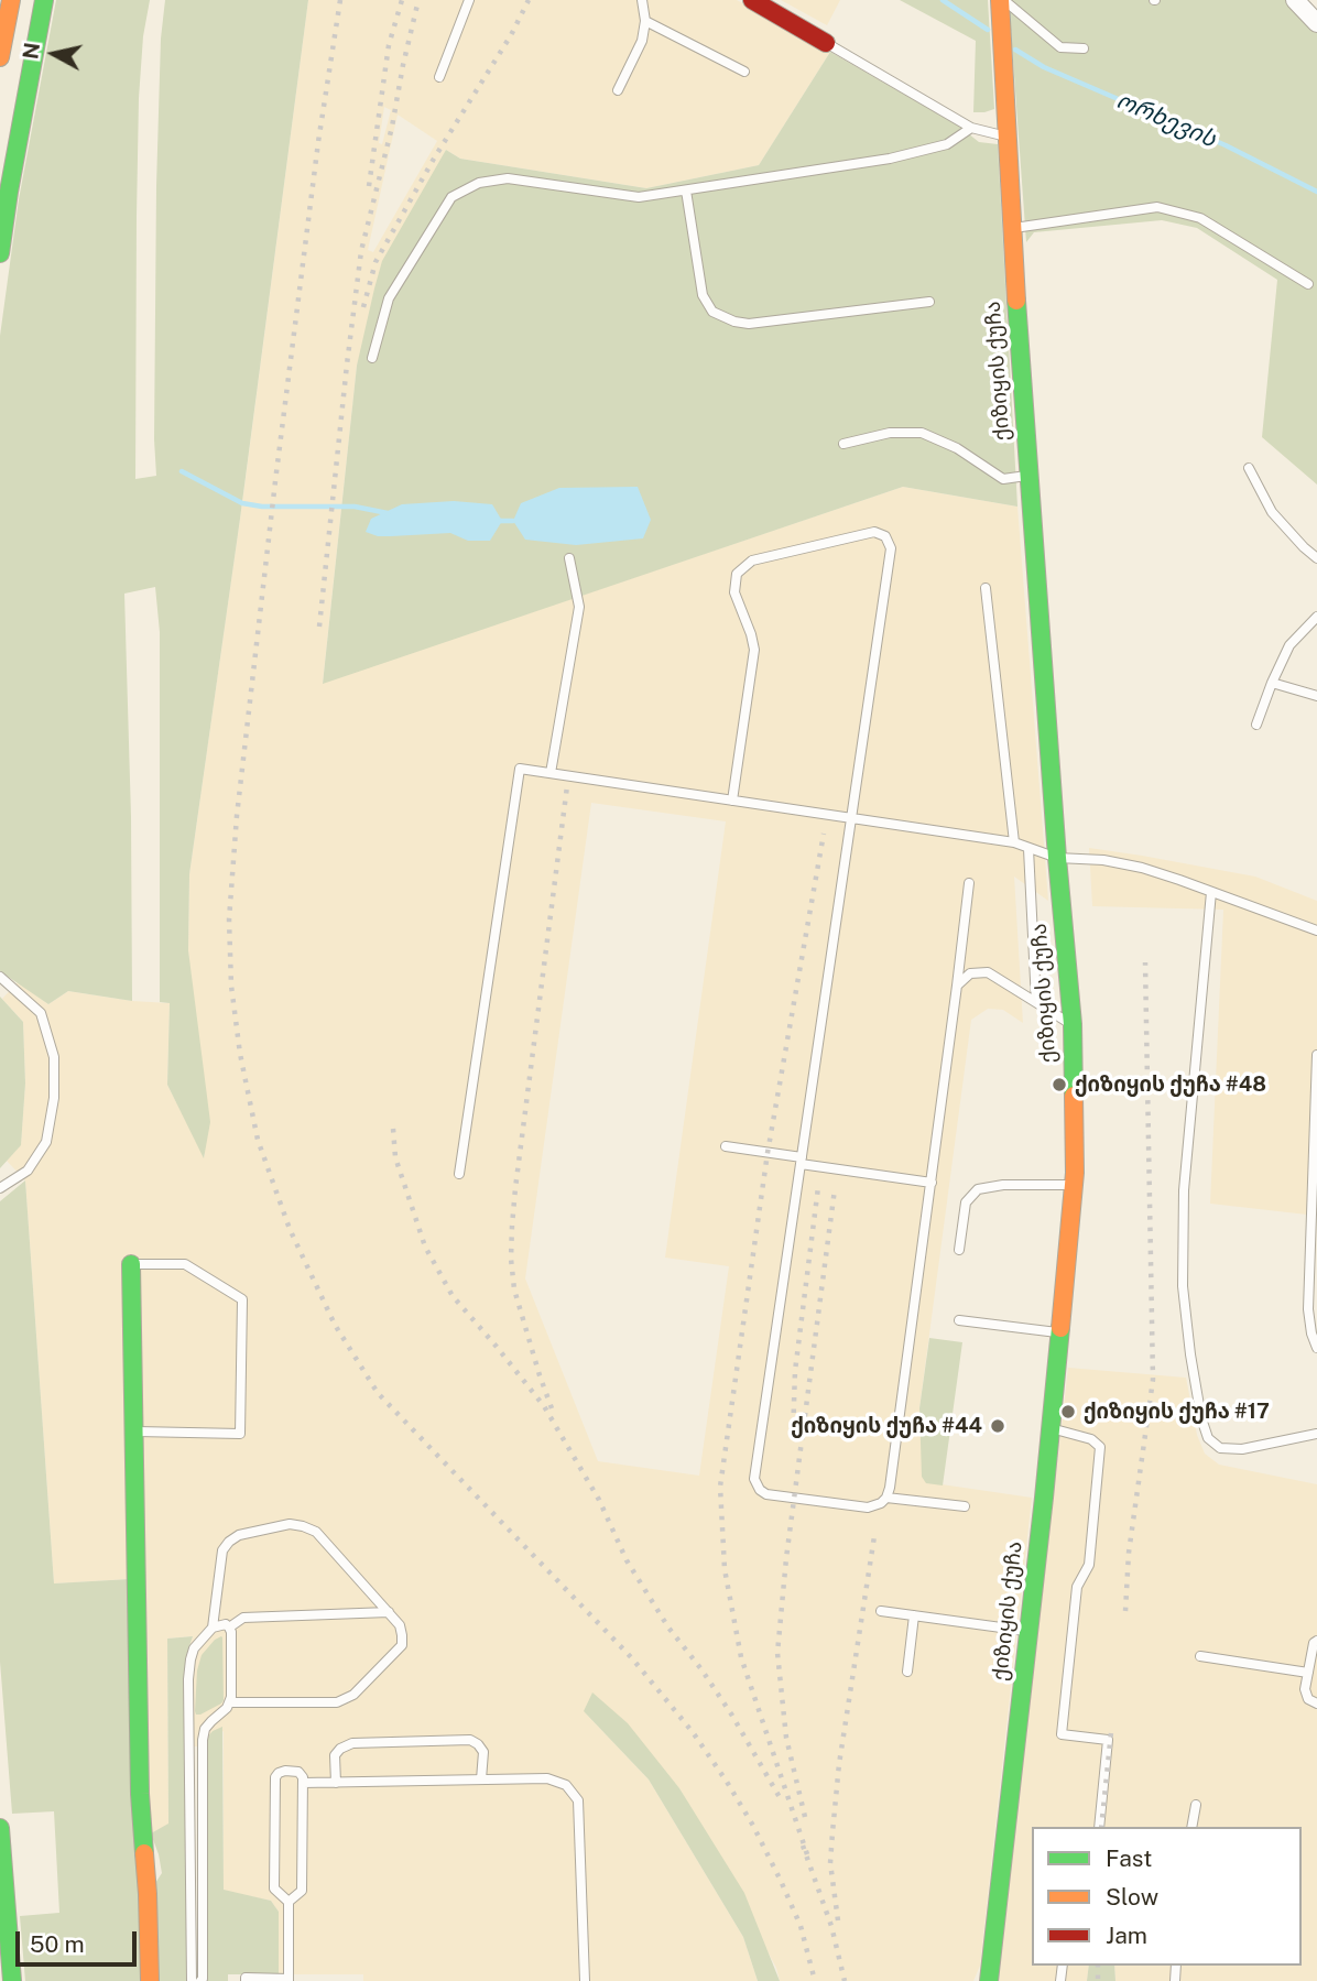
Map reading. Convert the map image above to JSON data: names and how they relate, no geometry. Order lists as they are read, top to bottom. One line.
{"streets":{"main road":["ქიზიყის ქუჩა"]},"water":["ორხევის"],"places":["ქიზიყის ქუჩა #48","ქიზიყის ქუჩა #17","ქიზიყის ქუჩა #44"],"legend":["Fast","Slow","Jam"],"scale_bar":"50 m","north":"left"}
